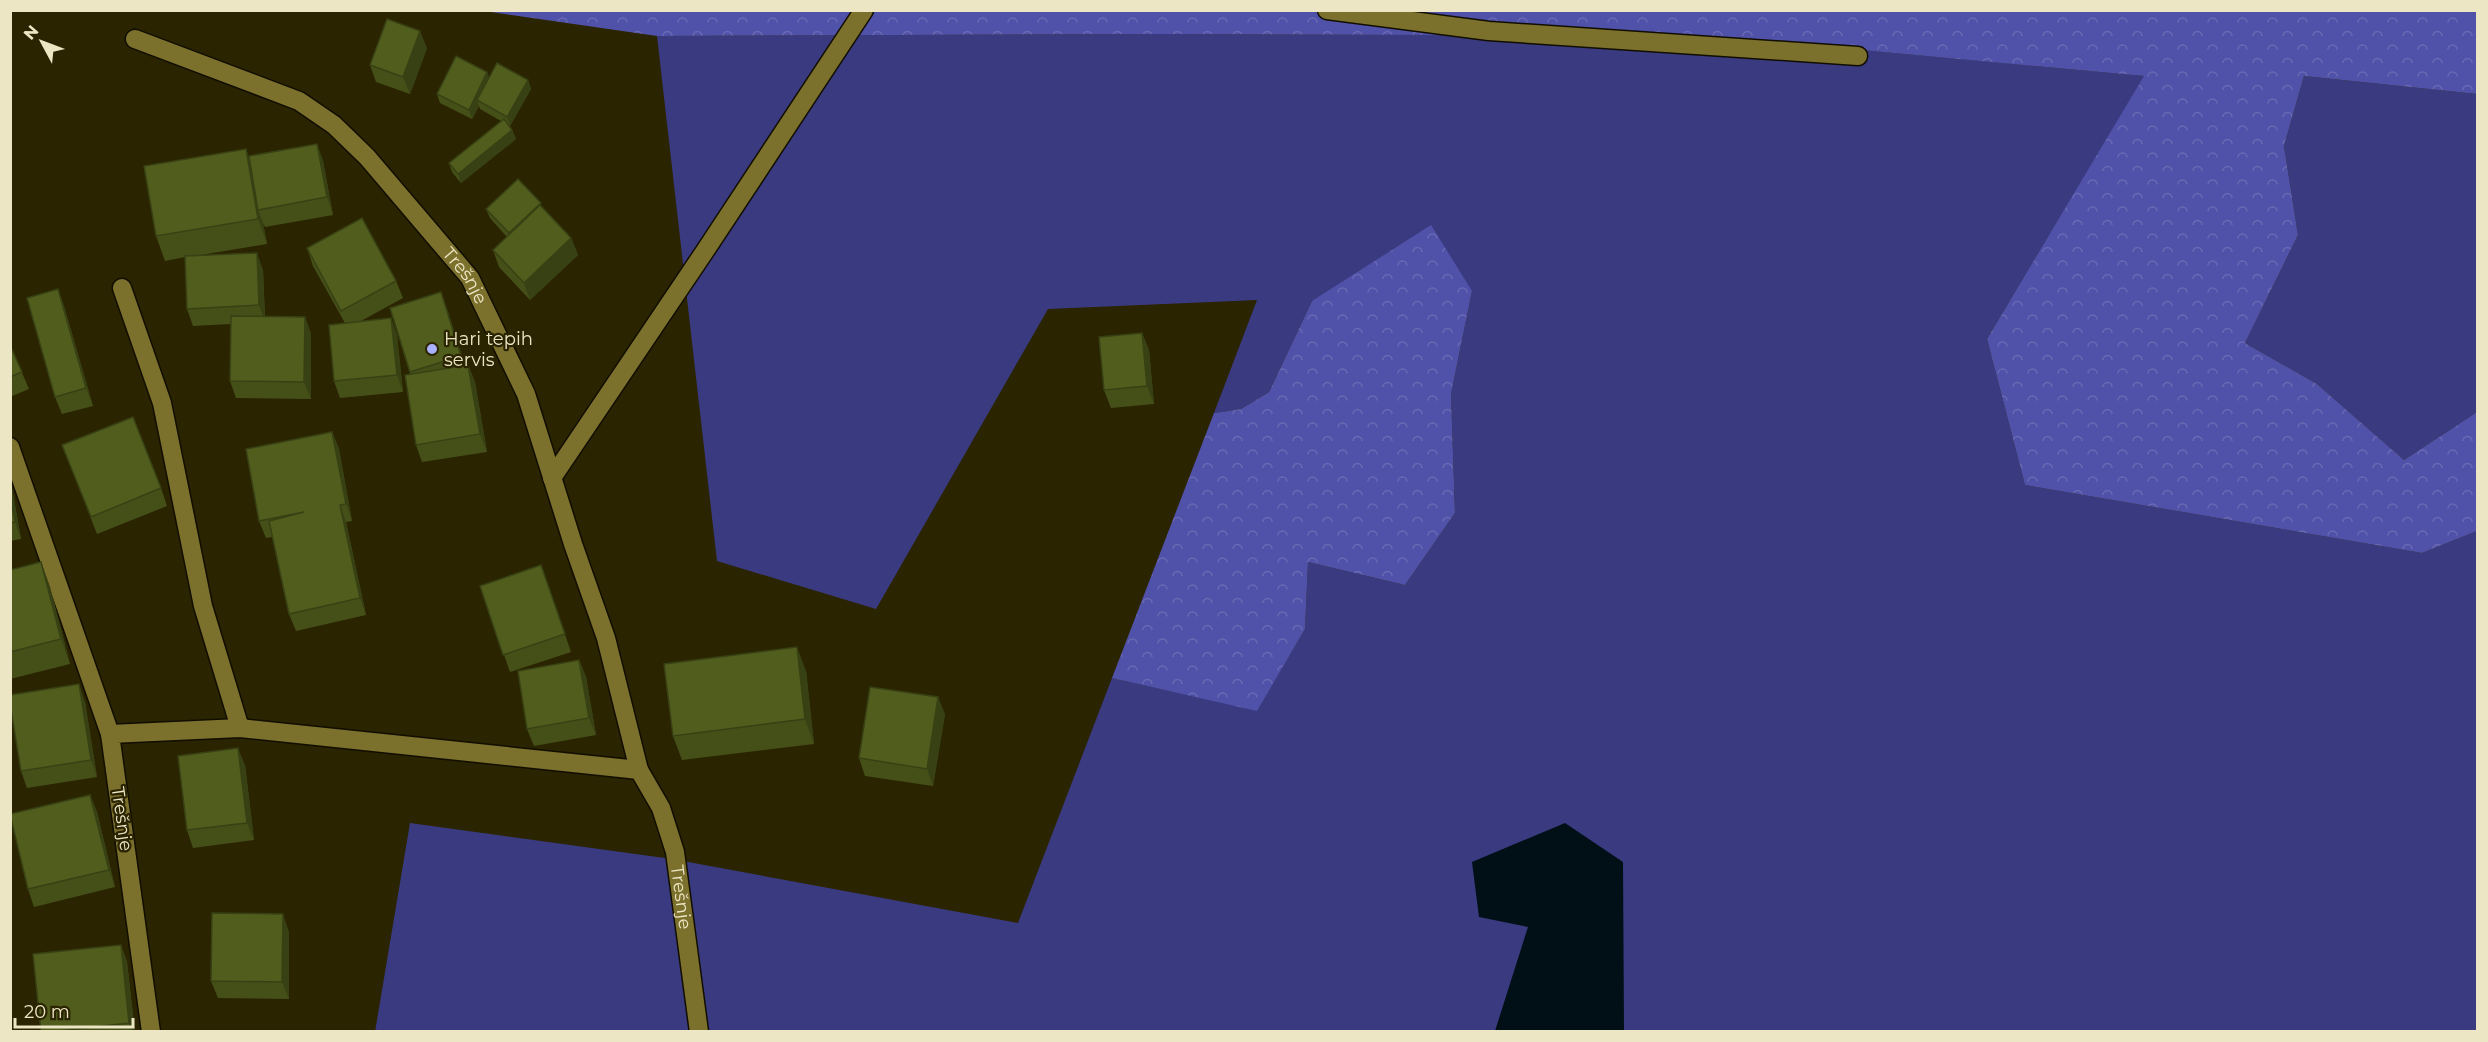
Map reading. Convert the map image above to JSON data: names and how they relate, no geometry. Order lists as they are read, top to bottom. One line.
{"streets":{"street":["Trešnje"]},"places":["Hari tepih servis"],"scale_bar":"20 m","north":"top left"}
